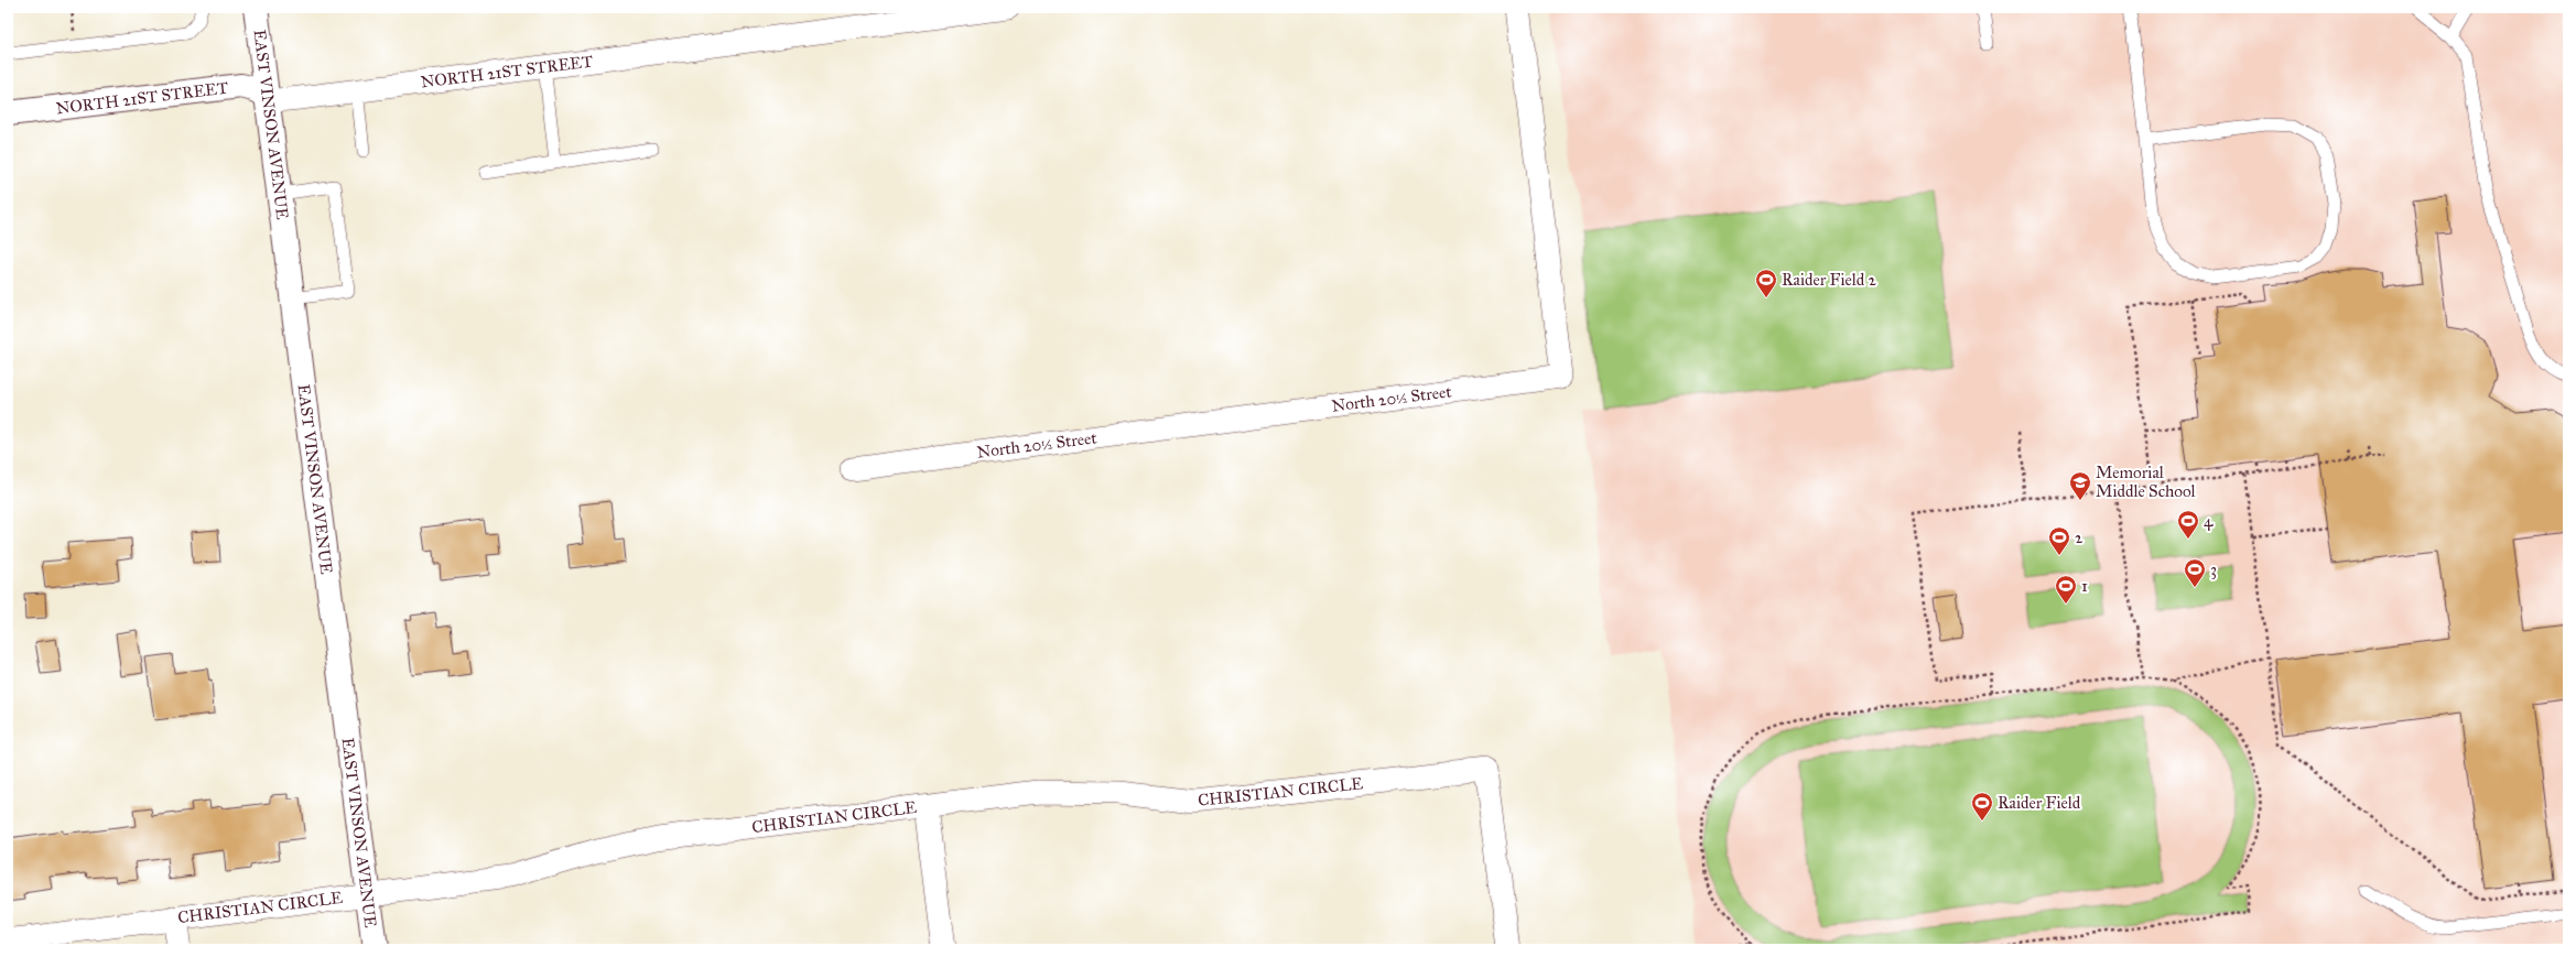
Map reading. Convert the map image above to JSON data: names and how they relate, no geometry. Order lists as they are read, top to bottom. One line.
{"streets":{"street":["NORTH 21ST STREET","EAST VINSON AVENUE","North 20½ Street","CHRISTIAN CIRCLE"]},"crossings":[["NORTH 21ST STREET","EAST VINSON AVENUE"],["EAST VINSON AVENUE","CHRISTIAN CIRCLE"]],"places":{"sports":["Raider Field 2","4","2","3","1","Raider Field"],"school or university":["Memorial Middle School"]}}
